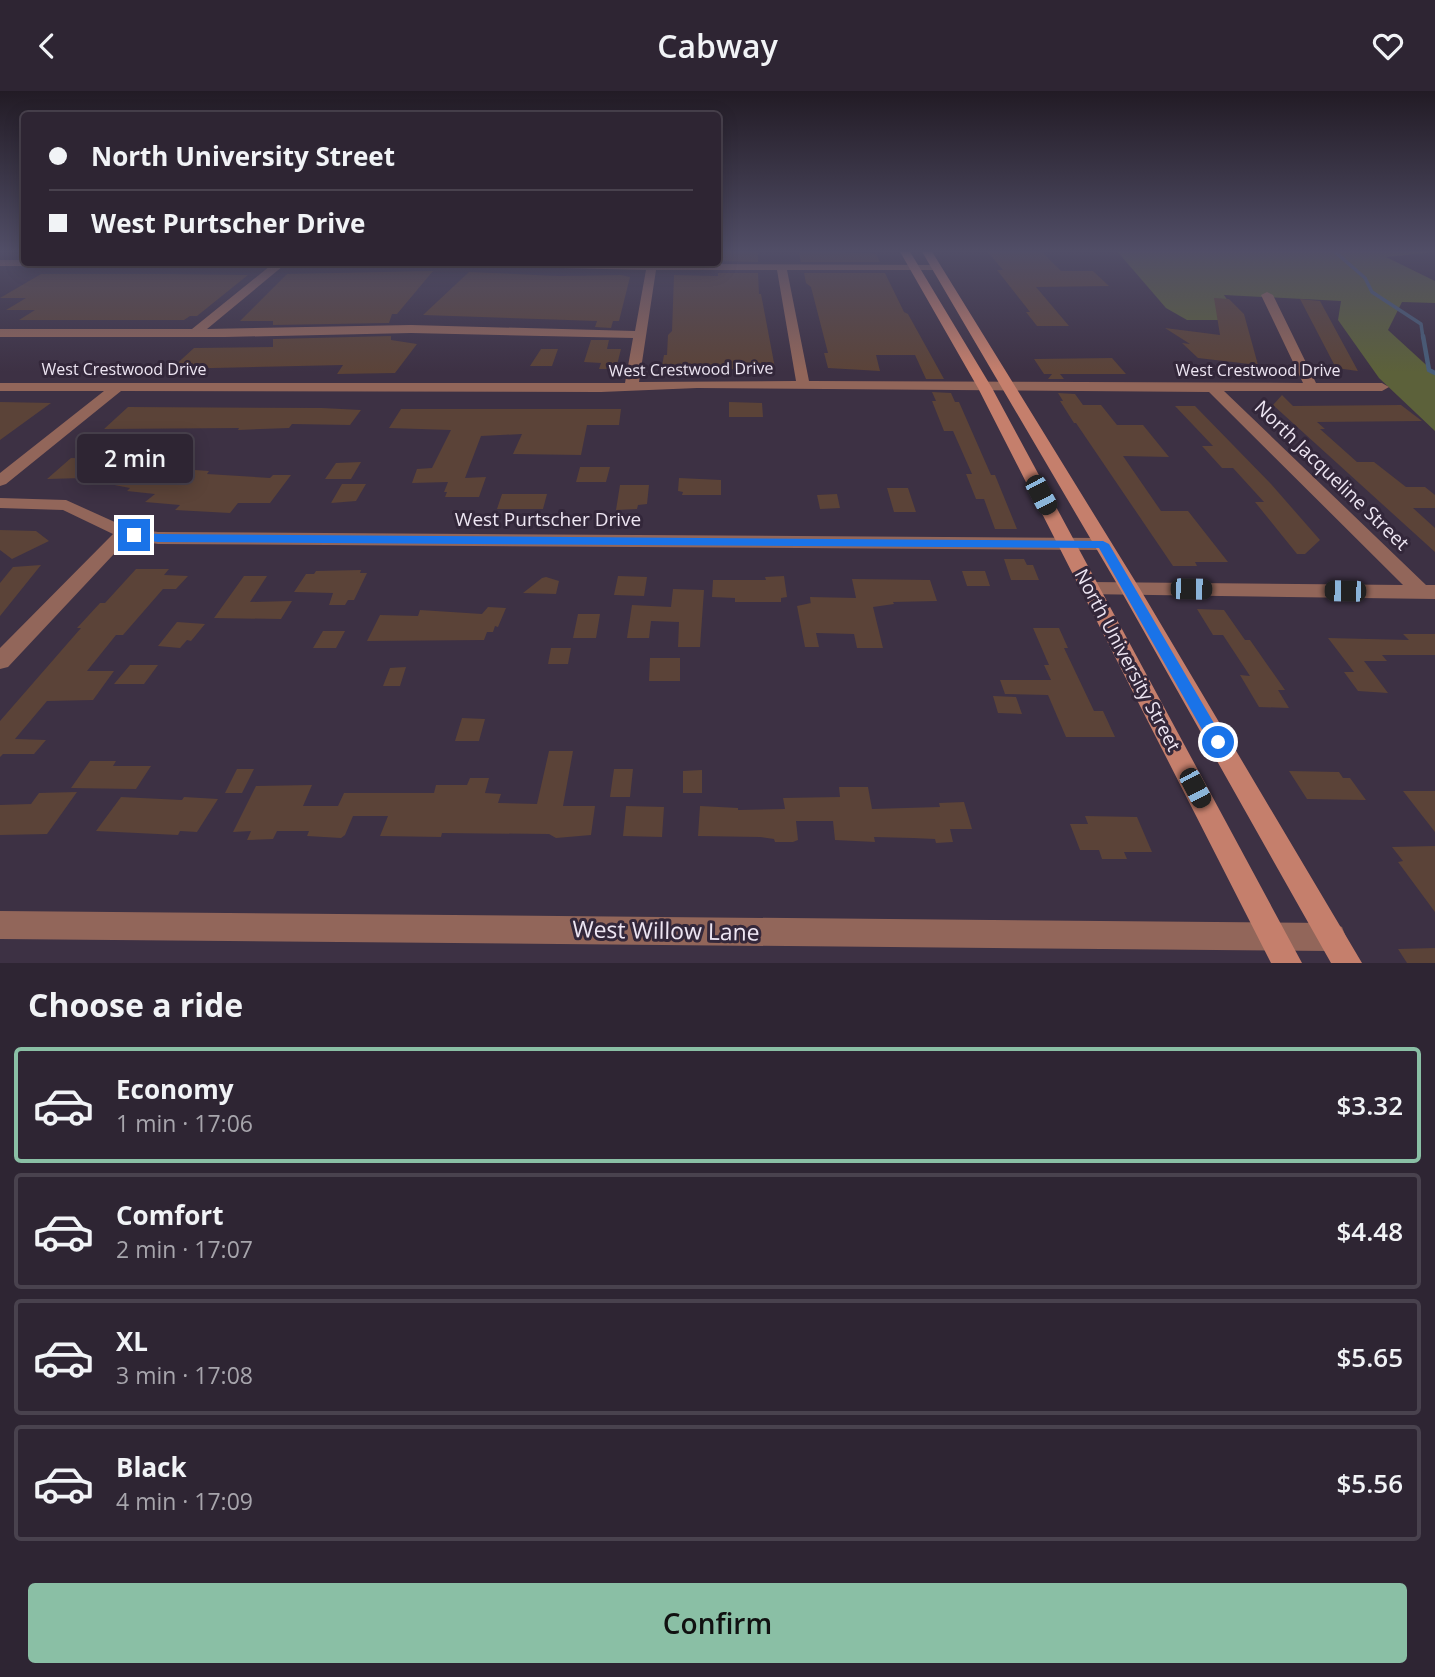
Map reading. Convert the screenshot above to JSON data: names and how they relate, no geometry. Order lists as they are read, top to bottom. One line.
{"streets":{"main road":["North University Street"],"street":["West Crestwood Drive","North Jacqueline Street","West Purtscher Drive","West Willow Lane"]},"crossings":[["West Crestwood Drive","North Jacqueline Street"],["West Crestwood Drive","North University Street"],["West Purtscher Drive","North University Street"],["North University Street","West Willow Lane"]],"page":{"header":"Cabway","banner":["North University Street","West Purtscher Drive"],"bubble":"2 min","heading":"Choose a ride","list":[{"name":"Economy","note":"1 min · 17:06","value":"$3.32"},{"name":"Comfort","note":"2 min · 17:07","value":"$4.48"},{"name":"XL","note":"3 min · 17:08","value":"$5.65"},{"name":"Black","note":"4 min · 17:09","value":"$5.56"}],"buttons":"Confirm"}}
